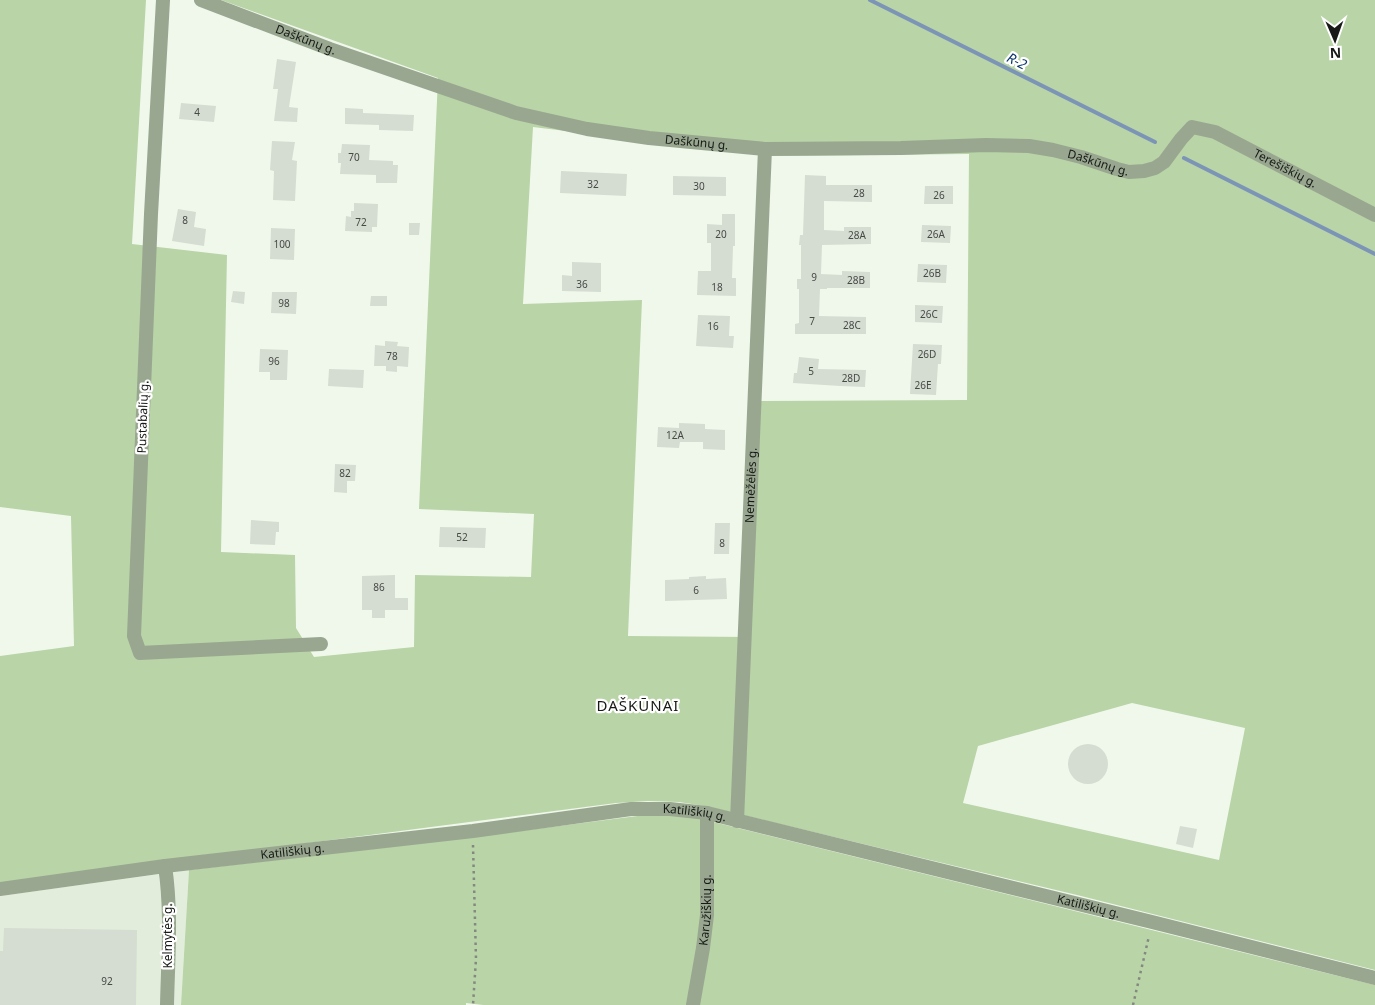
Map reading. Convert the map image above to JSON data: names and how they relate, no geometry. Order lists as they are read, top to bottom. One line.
{"streets":{"street":["Daškūnų g.","Terešiškių g.","Pustabalių g.","Nemėžėlės g.","Katiliškių g.","Karužiškių g.","Kelmytės g."]},"crossings":[["Daškūnų g.","Terešiškių g."],["Daškūnų g.","Nemėžėlės g."],["Nemėžėlės g.","Katiliškių g."],["Katiliškių g.","Karužiškių g."],["Katiliškių g.","Kelmytės g."]],"districts":["DAŠKŪNAI"],"water":["R-2"],"house_numbers":["4","70","32","30","28","26","8","72","20","26A","28A","100","26B","9","28B","36","18","98","26C","7","28C","16","26D","78","96","5","28D","26E","12A","82","52","8","86","6","92"],"north":"bottom"}
